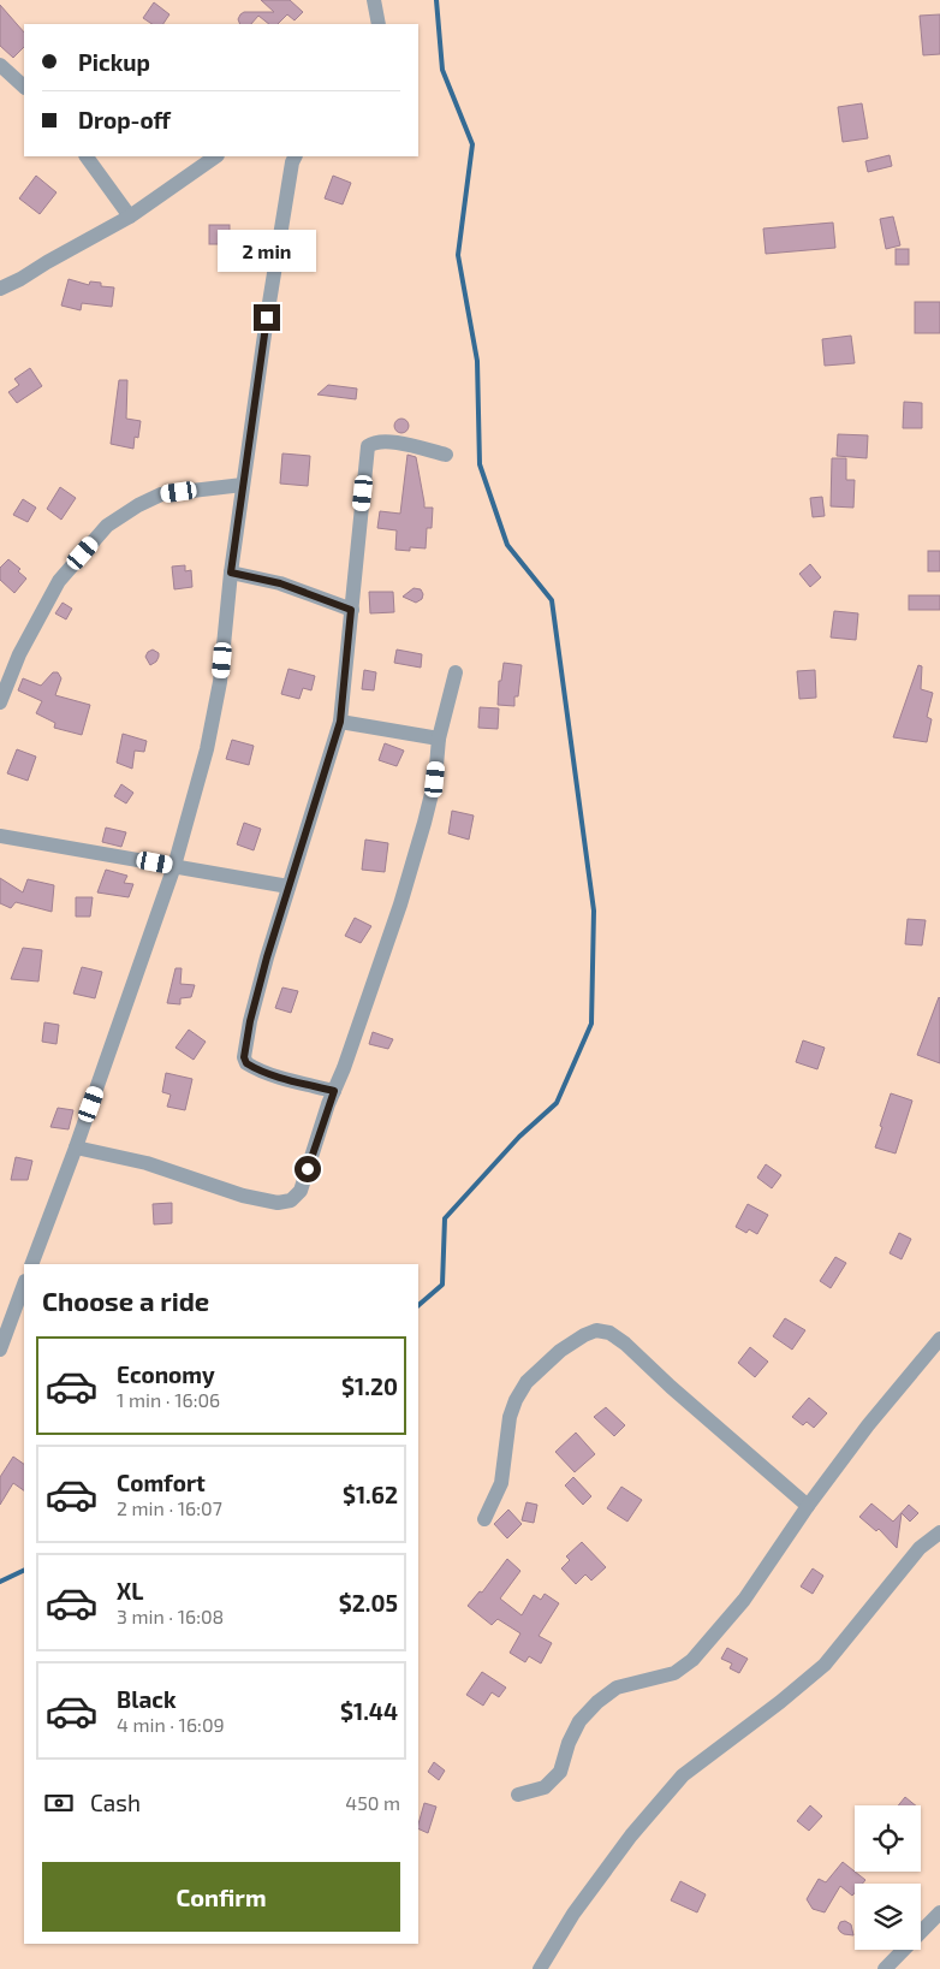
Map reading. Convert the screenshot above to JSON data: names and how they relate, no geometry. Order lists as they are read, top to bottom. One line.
{"page":{"banner":["Pickup","Drop-off"],"bubble":"2 min","heading":"Choose a ride","list":[{"name":"Economy","note":"1 min · 16:06","value":"$1.20"},{"name":"Comfort","note":"2 min · 16:07","value":"$1.62"},{"name":"XL","note":"3 min · 16:08","value":"$2.05"},{"name":"Black","note":"4 min · 16:09","value":"$1.44"}],"pay":["Cash","450 m"],"buttons":"Confirm"}}
